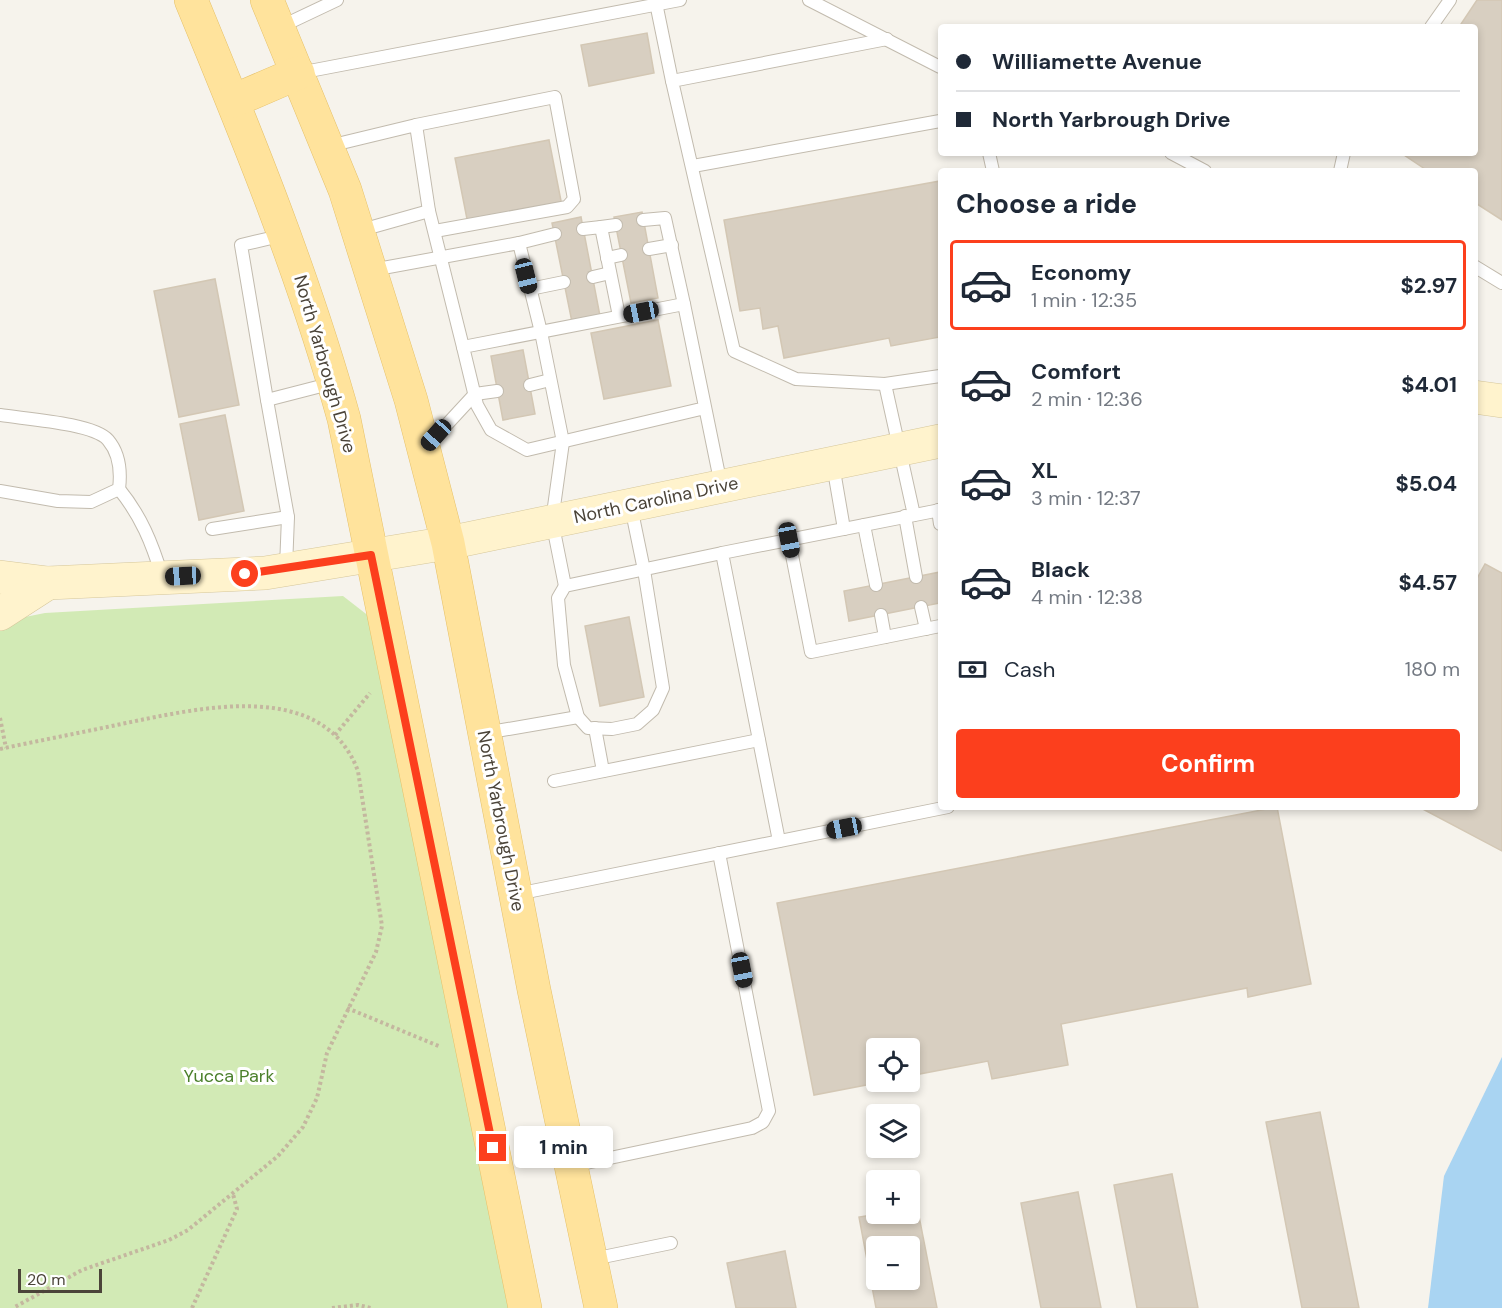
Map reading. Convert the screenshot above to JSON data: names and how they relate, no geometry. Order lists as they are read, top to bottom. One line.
{"streets":{"main road":["North Yarbrough Drive","North Carolina Drive"]},"crossings":[["North Yarbrough Drive","North Carolina Drive"]],"parks":["Yucca Park"],"scale_bar":"20 m","page":{"banner":["Williamette Avenue","North Yarbrough Drive"],"heading":"Choose a ride","list":[{"name":"Economy","note":"1 min · 12:35","value":"$2.97"},{"name":"Comfort","note":"2 min · 12:36","value":"$4.01"},{"name":"XL","note":"3 min · 12:37","value":"$5.04"},{"name":"Black","note":"4 min · 12:38","value":"$4.57"}],"pay":["Cash","180 m"],"buttons":"Confirm","map_buttons":["+","−"],"bubble":"1 min","scale":"20 m"}}
